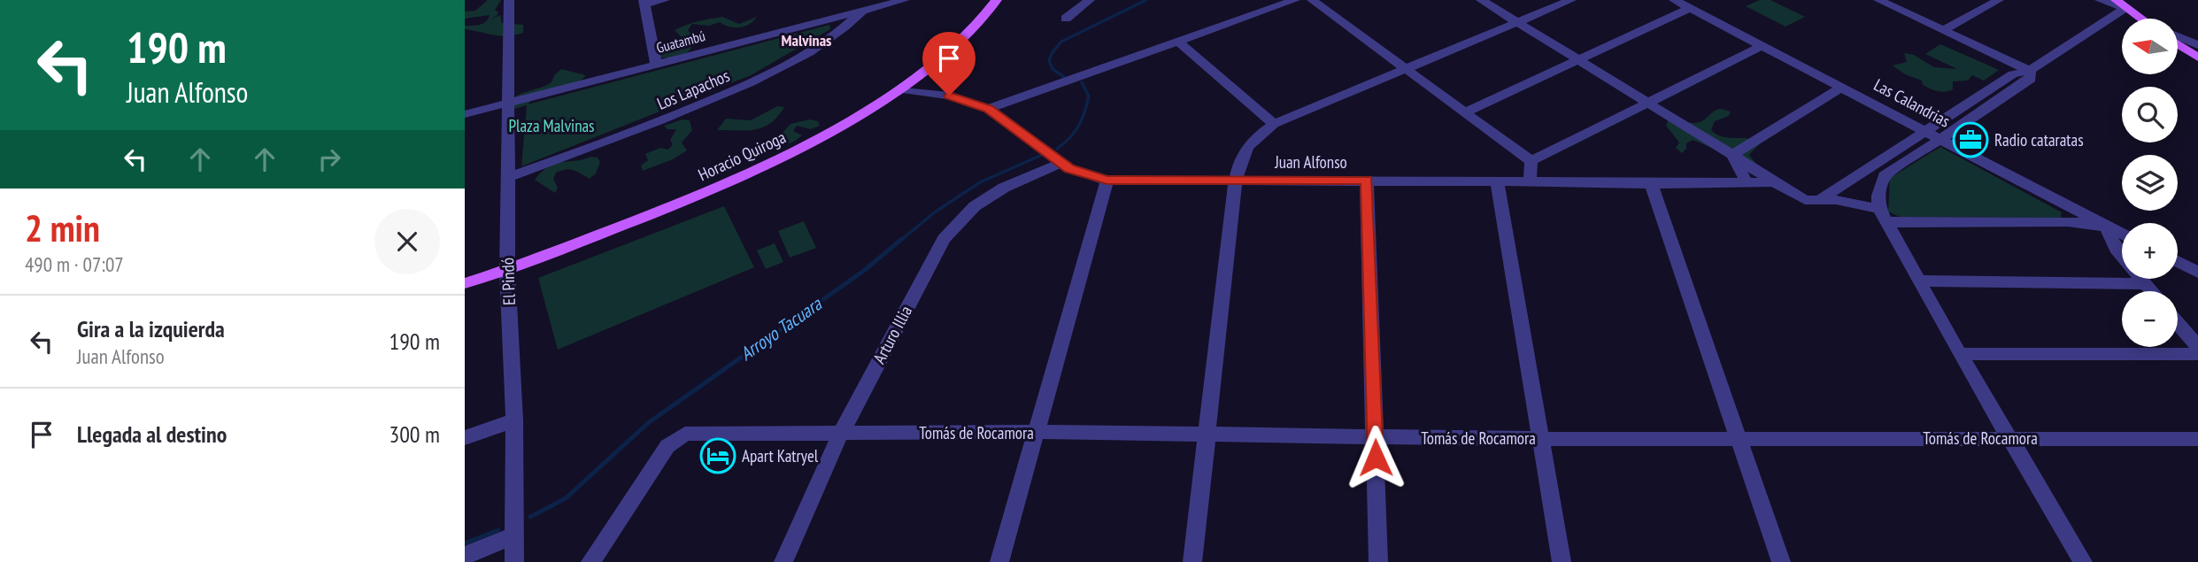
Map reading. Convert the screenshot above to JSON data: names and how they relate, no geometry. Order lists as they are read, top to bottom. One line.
{"streets":{"main road":["Horacio Quiroga"],"street":["Guatambú","Los Lapachos","Las Calandrias","Juan Alfonso","El Pindó","Arturo Illia","Tomás de Rocamora"]},"crossings":[["Guatambú","Los Lapachos"],["Guatambú","El Pindó"],["Los Lapachos","El Pindó"],["Horacio Quiroga","Juan Alfonso"],["Horacio Quiroga","El Pindó"],["Juan Alfonso","Arturo Illia"],["Arturo Illia","Tomás de Rocamora"]],"districts":["Malvinas"],"water":["Arroyo Tacuara"],"parks":["Plaza Malvinas"],"places":{"office":["Radio cataratas"],"hotel":["Apart Katryel"]},"north":"left","page":{"turn":["190 m","Juan Alfonso"],"map_buttons":["+","−"],"heading":["2 min","490 m · 07:07"],"list":[{"name":"Gira a la izquierda","note":"Juan Alfonso","value":"190 m"},{"name":"Llegada al destino","value":"300 m"}]}}
